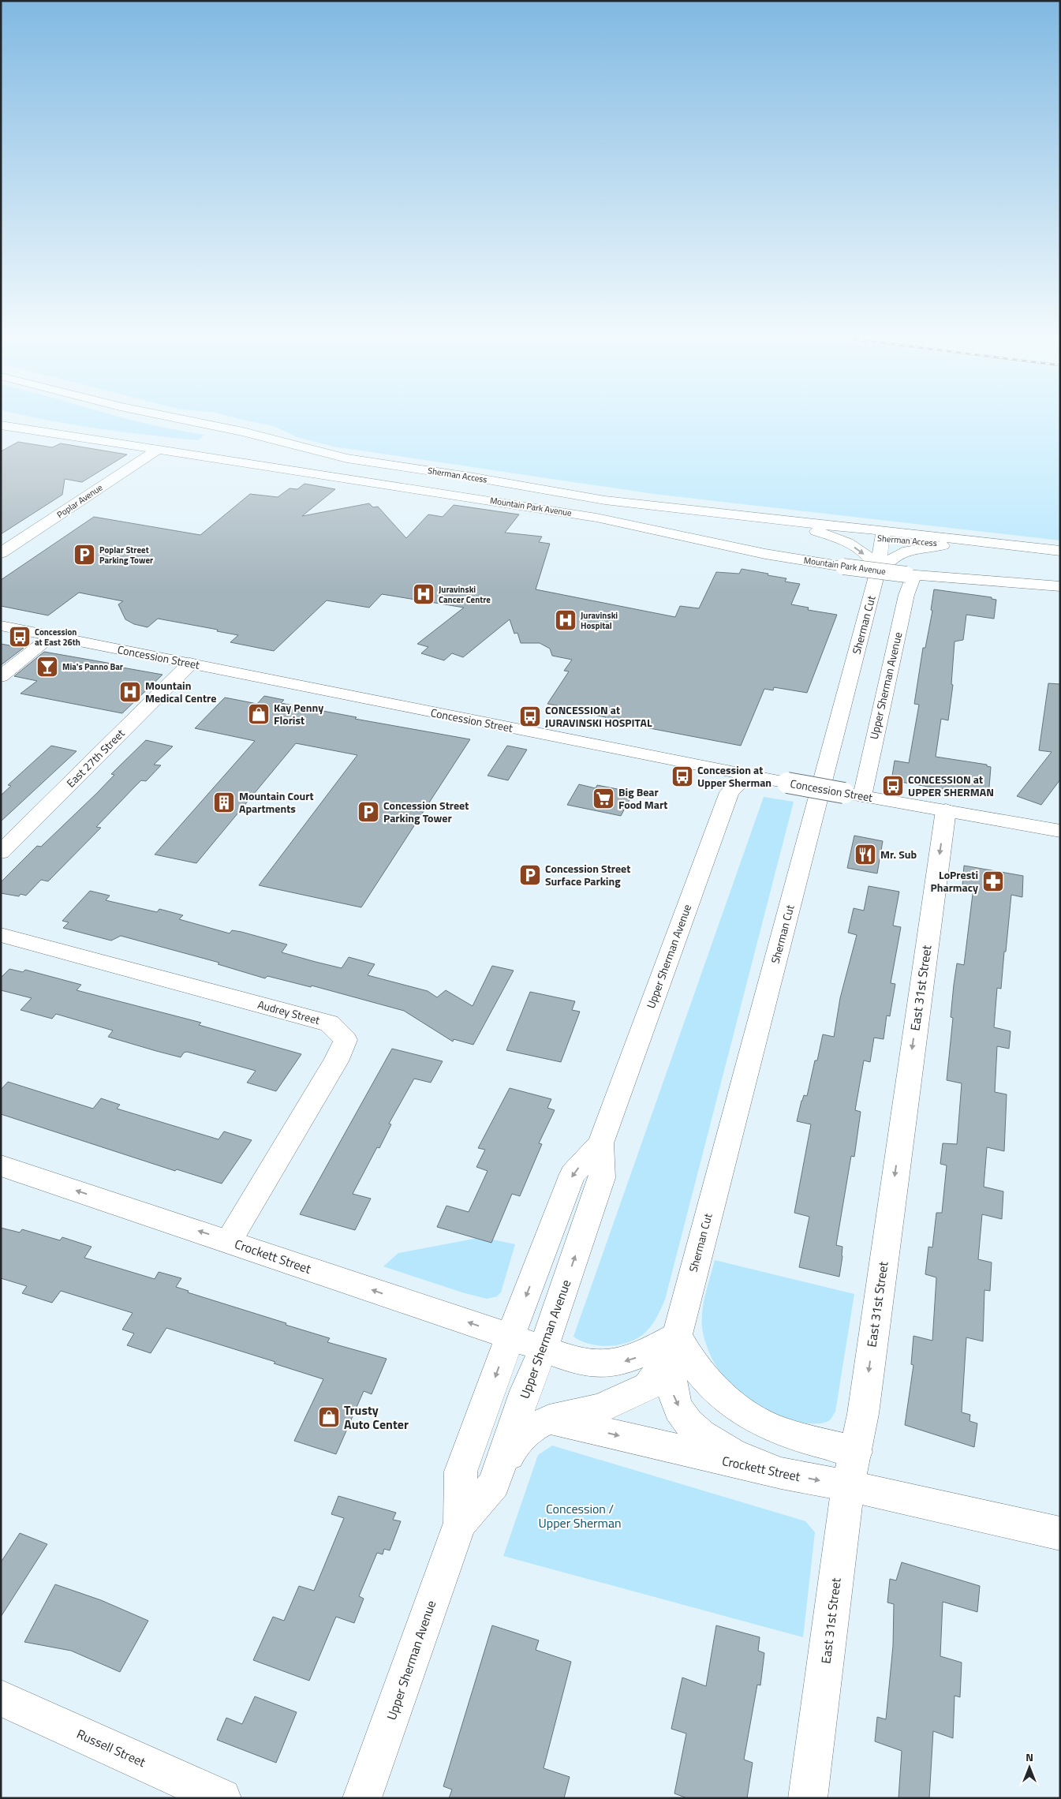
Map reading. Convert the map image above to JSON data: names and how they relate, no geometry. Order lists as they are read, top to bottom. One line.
{"streets":{"main road":["Sherman Access","Poplar Avenue","Mountain Park Avenue","Sherman Cut","Concession Street","Upper Sherman Avenue","East 27th Street","East 31st Street","Audrey Street","Crockett Street","Russell Street"]},"crossings":[["Sherman Access","Sherman Cut"],["Poplar Avenue","Mountain Park Avenue"],["Mountain Park Avenue","Upper Sherman Avenue"],["Sherman Cut","Crockett Street"],["Concession Street","Upper Sherman Avenue"],["Concession Street","East 27th Street"],["Concession Street","East 31st Street"],["Upper Sherman Avenue","Crockett Street"],["East 31st Street","Crockett Street"],["Audrey Street","Crockett Street"]],"one_way":["East 31st Street"],"parks":["Concession / Upper Sherman"],"places":{"parking":["Poplar Street Parking Tower","Concession Street Parking Tower","Concession Street Surface Parking"],"hospital":["Juravinski Cancer Centre","Juravinski Hospital","Mountain Medical Centre"],"bus stop":["Concession at East 26th","CONCESSION at JURAVINSKI HOSPITAL","Concession at Upper Sherman","CONCESSION at UPPER SHERMAN"],"bar":["Mia's Panno Bar"],"shop":["Kay Penny Florist","Trusty Auto Center"],"supermarket":["Big Bear Food Mart"],"building":["Mountain Court Apartments"],"restaurant":["Mr. Sub"],"pharmacy":["LoPresti Pharmacy"]},"north":"top"}
